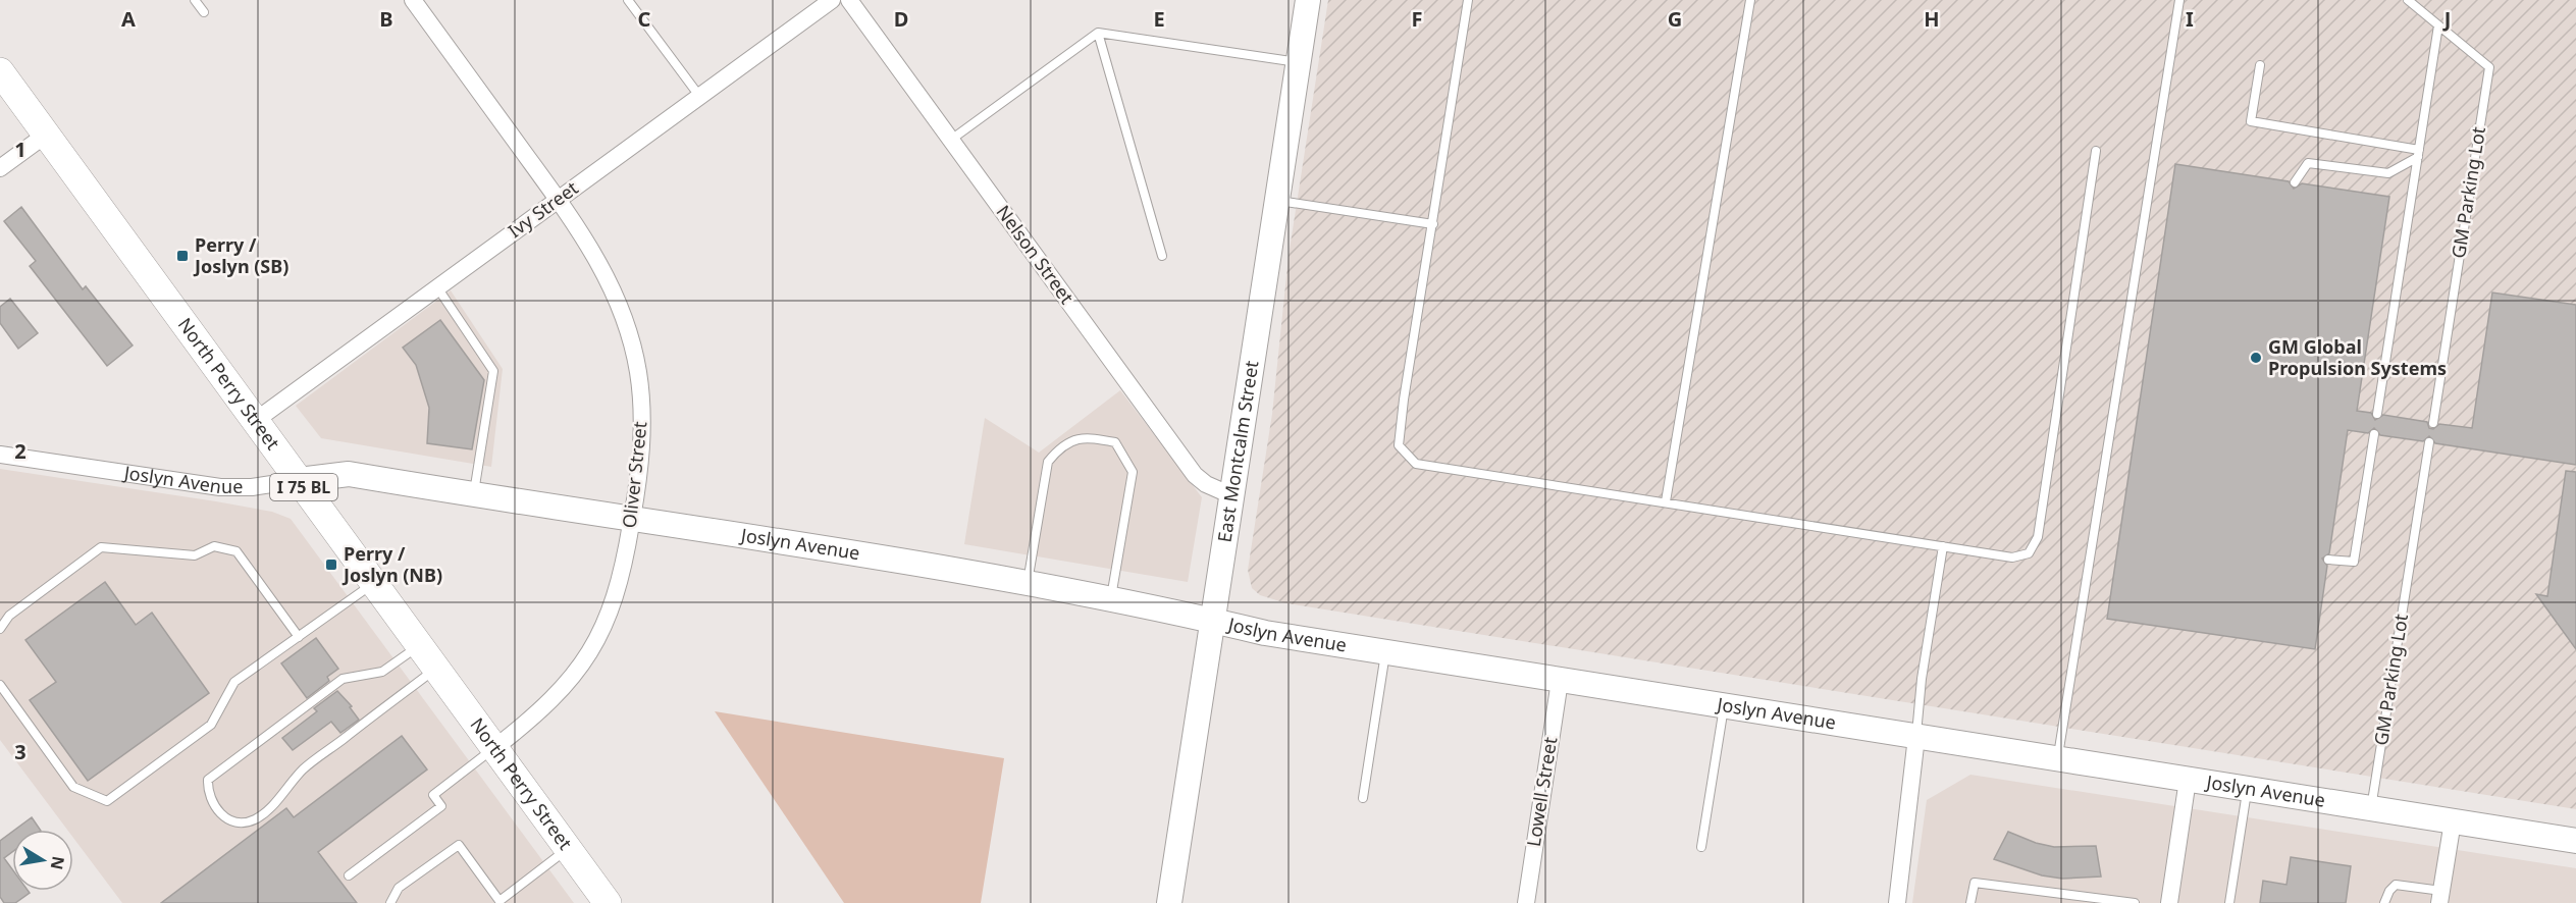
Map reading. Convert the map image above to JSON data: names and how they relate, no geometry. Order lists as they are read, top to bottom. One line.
{"streets":{"main road":["North Perry Street","East Montcalm Street","Joslyn Avenue","I 75 BL"],"street":["Ivy Street","Nelson Street","Oliver Street","Lowell Street"],"lane":["GM Parking Lot"]},"crossings":[["GM Parking Lot","Joslyn Avenue"],["Ivy Street","North Perry Street"],["Ivy Street","Oliver Street"],["Nelson Street","East Montcalm Street"],["North Perry Street","Oliver Street"],["North Perry Street","Joslyn Avenue"],["East Montcalm Street","Joslyn Avenue"],["Oliver Street","Joslyn Avenue"],["Joslyn Avenue","Lowell Street"]],"places":{"transit":["Perry / Joslyn (SB)","Perry / Joslyn (NB)"],"other":["GM Global Propulsion Systems"]},"north":"right","grid":{"columns":["A","B","C","D","E","F","G","H","I","J"],"rows":["1","2","3"]}}
